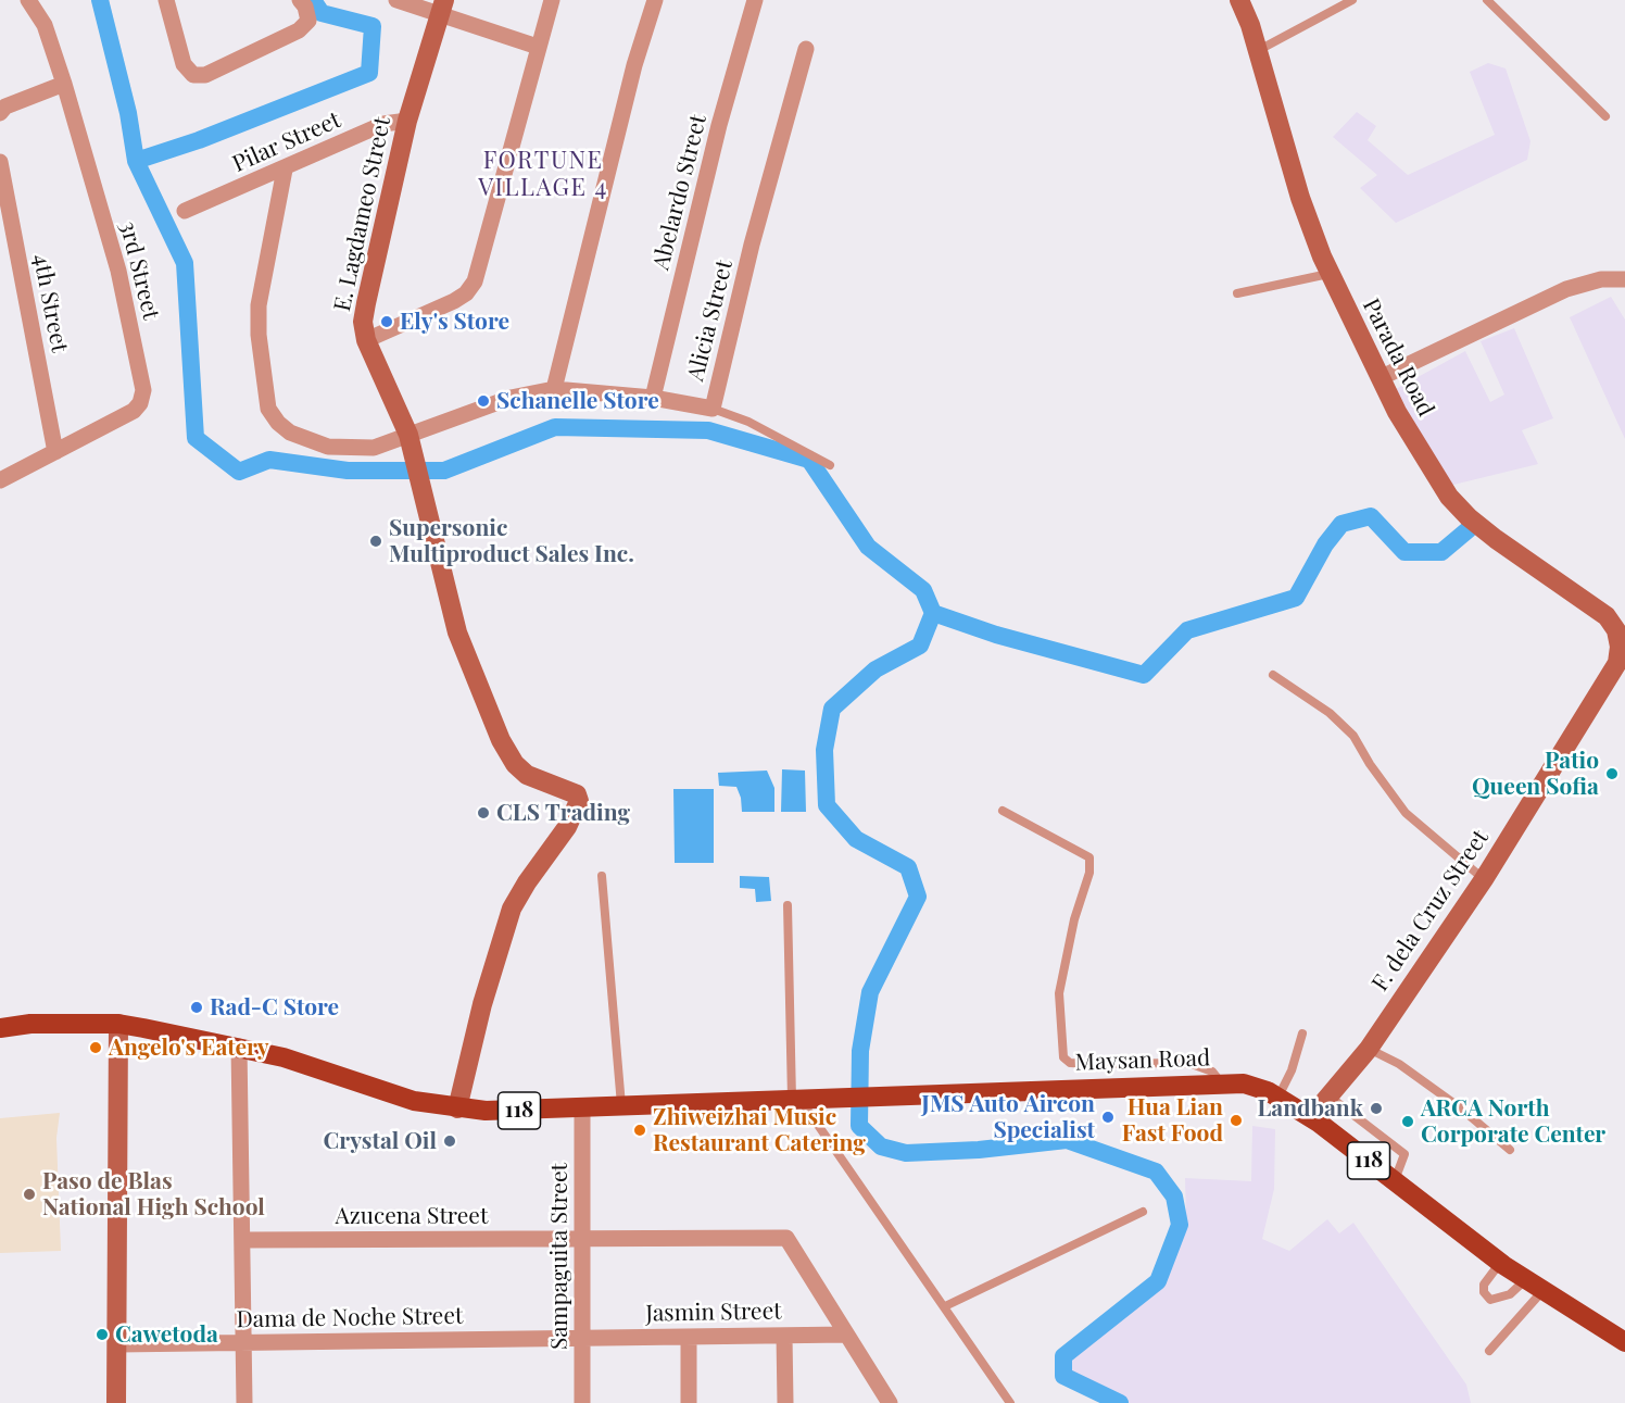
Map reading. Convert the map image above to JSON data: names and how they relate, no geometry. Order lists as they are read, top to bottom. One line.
{"streets":{"main road":["Maysan Road","118"],"street":["Pilar Street","Abelardo Street","E. Lagdameo Street","3rd Street","4th Street","Alicia Street","Parada Road","F. dela Cruz Street","Azucena Street","Sampaguita Street","Jasmin Street","Dama de Noche Street"]},"crossings":[["Pilar Street","E. Lagdameo Street"],["Pilar Street","Alicia Street"],["Abelardo Street","Alicia Street"],["E. Lagdameo Street","Alicia Street"],["E. Lagdameo Street","118"],["3rd Street","4th Street"],["Parada Road","F. dela Cruz Street"],["F. dela Cruz Street","Maysan Road"],["Maysan Road","118"],["Maysan Road","Sampaguita Street"],["118","Sampaguita Street"],["Azucena Street","Sampaguita Street"],["Azucena Street","Jasmin Street"],["Sampaguita Street","Jasmin Street"],["Sampaguita Street","Dama de Noche Street"],["Jasmin Street","Dama de Noche Street"]],"districts":["FORTUNE VILLAGE 4"],"places":["Ely's Store","Schanelle Store","Supersonic Multiproduct Sales Inc.","Patio Queen Sofia","CLS Trading","Rad-C Store","Angelo's Eatery","Landbank","JMS Auto Aircon Specialist","Hua Lian Fast Food","ARCA North Corporate Center","Zhiweizhai Music Restaurant Catering","Crystal Oil","Paso de Blas National High School","Cawetoda"]}
